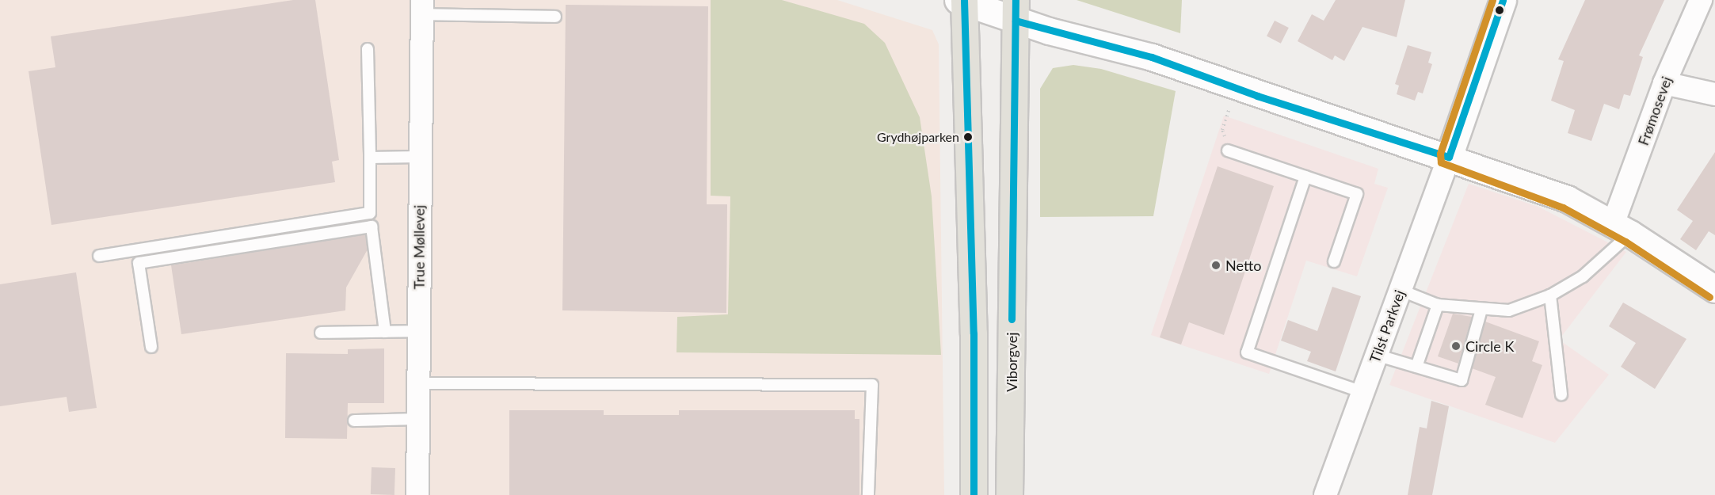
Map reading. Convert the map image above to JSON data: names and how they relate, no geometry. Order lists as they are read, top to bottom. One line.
{"streets":{"main road":["Viborgvej"],"street":["Frømosevej","True Møllevej","Tilst Parkvej"]},"places":["Grydhøjparken","Netto","Circle K"]}
